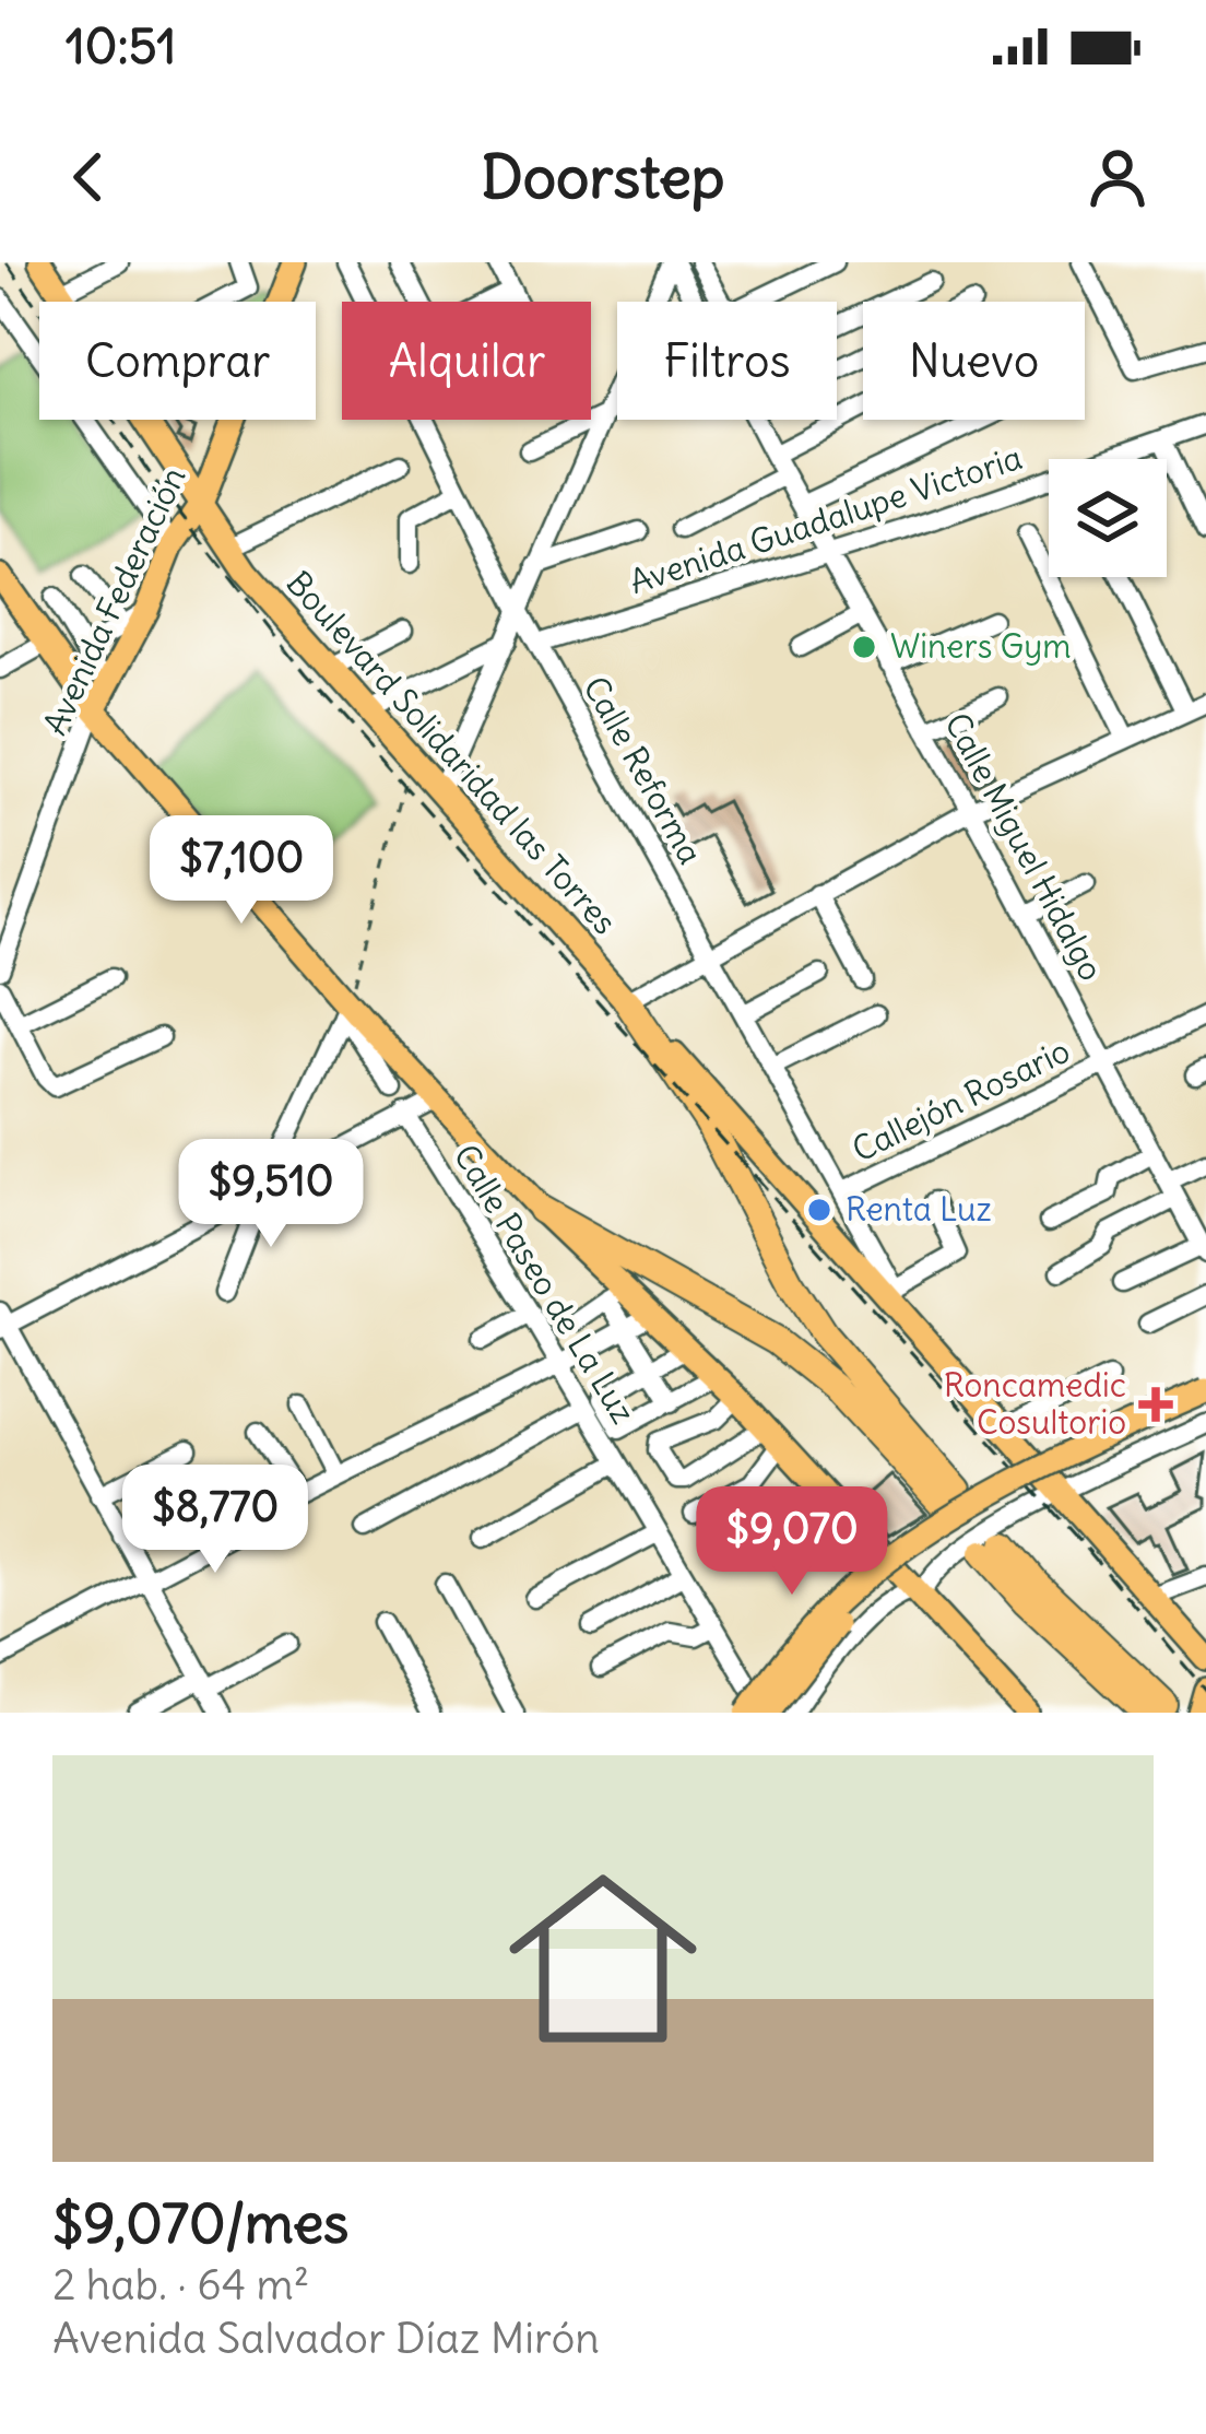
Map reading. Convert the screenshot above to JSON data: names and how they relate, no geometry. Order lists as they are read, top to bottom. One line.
{"streets":{"highway":["Boulevard Solidaridad las Torres"],"main road":["Avenida Federación"],"street":["Avenida Guadalupe Victoria","Calle Reforma","Calle Miguel Hidalgo","Callejón Rosario","Calle Paseo de La Luz"]},"crossings":[["Avenida Guadalupe Victoria","Calle Reforma"],["Avenida Guadalupe Victoria","Calle Miguel Hidalgo"],["Avenida Federación","Boulevard Solidaridad las Torres"],["Boulevard Solidaridad las Torres","Calle Reforma"],["Calle Reforma","Callejón Rosario"],["Calle Miguel Hidalgo","Callejón Rosario"]],"places":{"other":["Winers Gym","Renta Luz"],"health":["Roncamedic Cosultorio"]},"page":{"status":"10:51","header":"Doorstep","chip":["Comprar","Alquilar","Filtros","Nuevo"],"price":["$7,100","$9,510","$8,770","$9,070"],"list":[{"name":"$9,070/mes","note":"2 hab. · 64 m² · Avenida Salvador Díaz Mirón"}]}}
